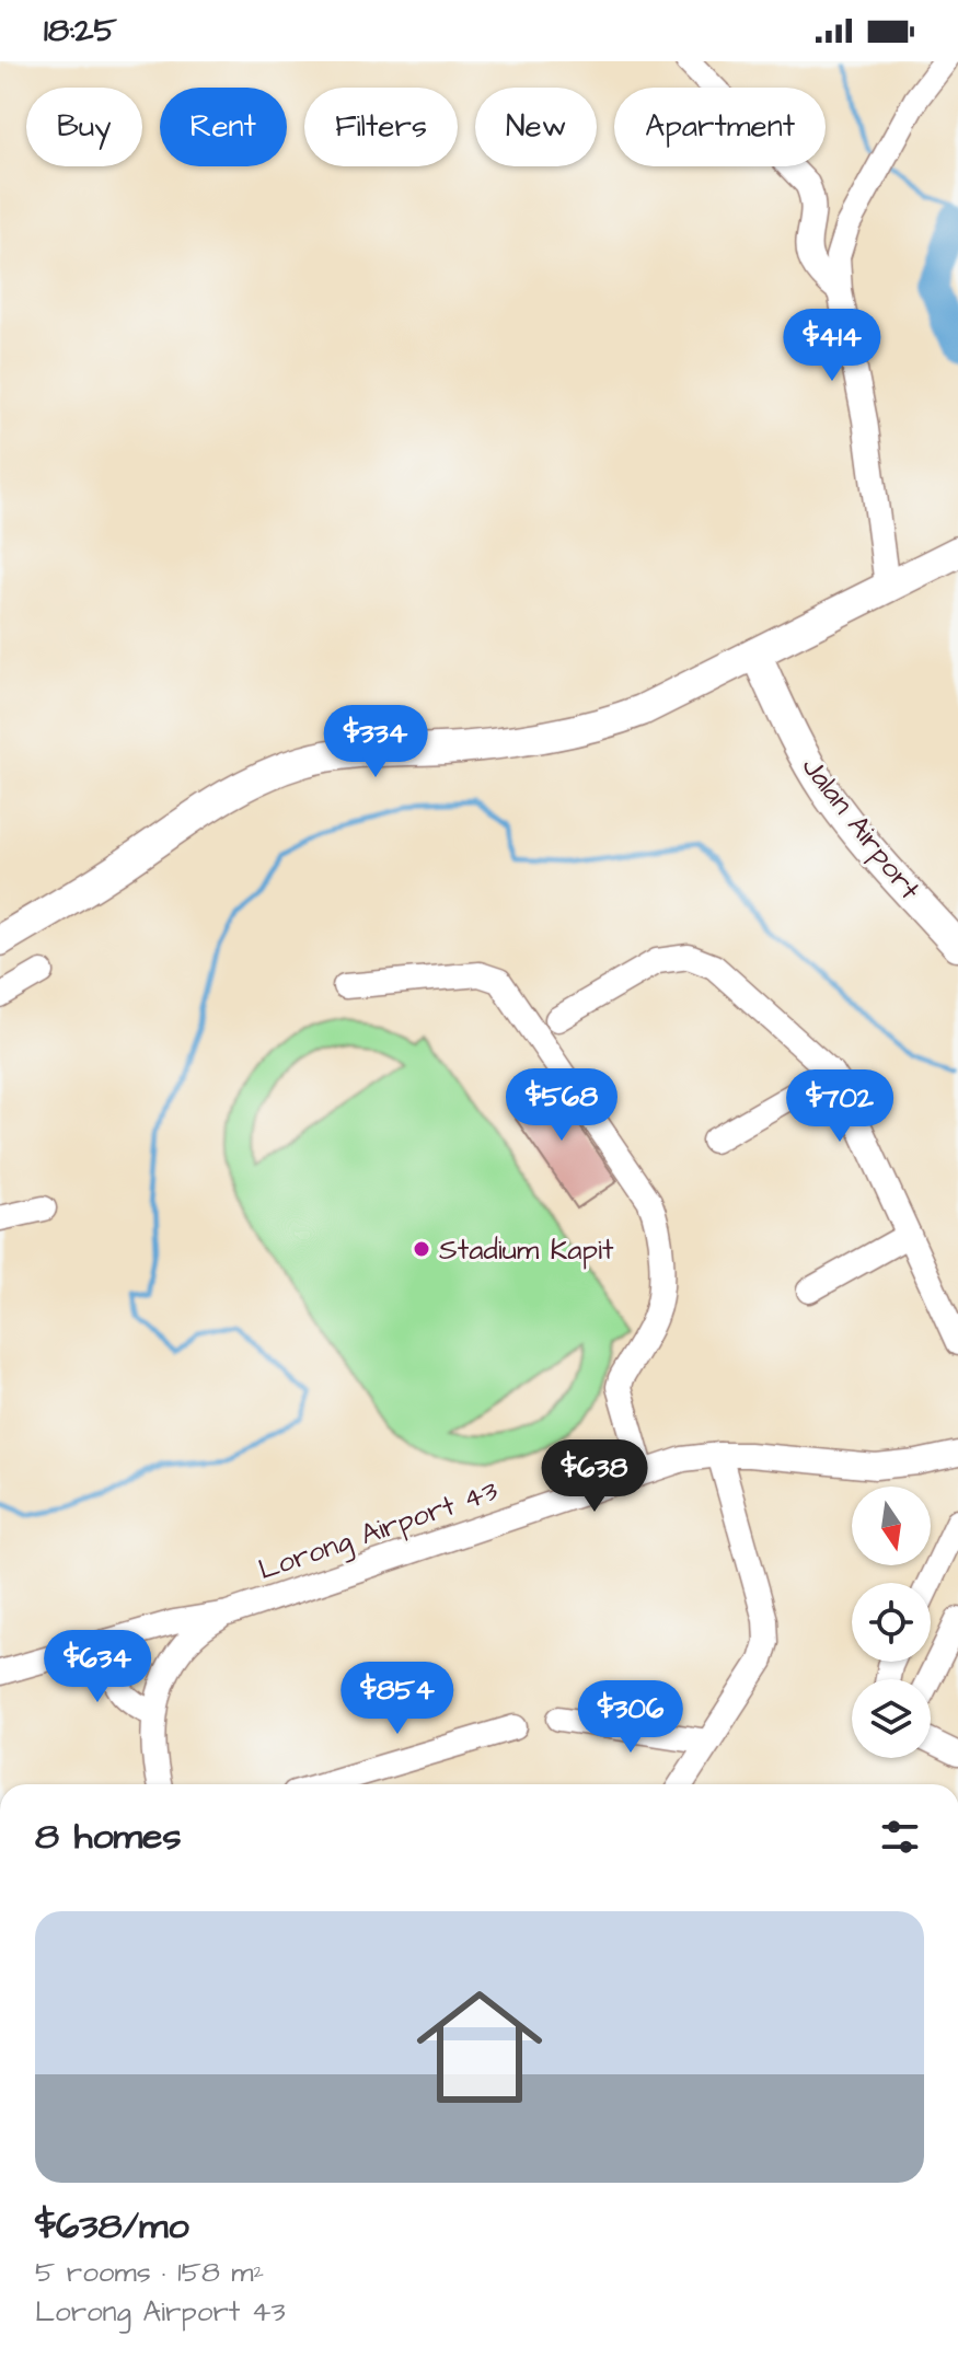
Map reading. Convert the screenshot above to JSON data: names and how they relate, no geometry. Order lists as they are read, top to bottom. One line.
{"streets":{"main road":["Jalan Airport"],"street":["Lorong Airport 43"]},"places":["Stadium Kapit"],"north":"bottom","page":{"status":"18:25","chip":["Buy","Rent","Filters","New","Apartment"],"price":["$414","$334","$568","$702","$638","$634","$854","$306"],"heading":"8 homes","list":[{"name":"$638/mo","note":"5 rooms · 158 m² · Lorong Airport 43"}]}}
